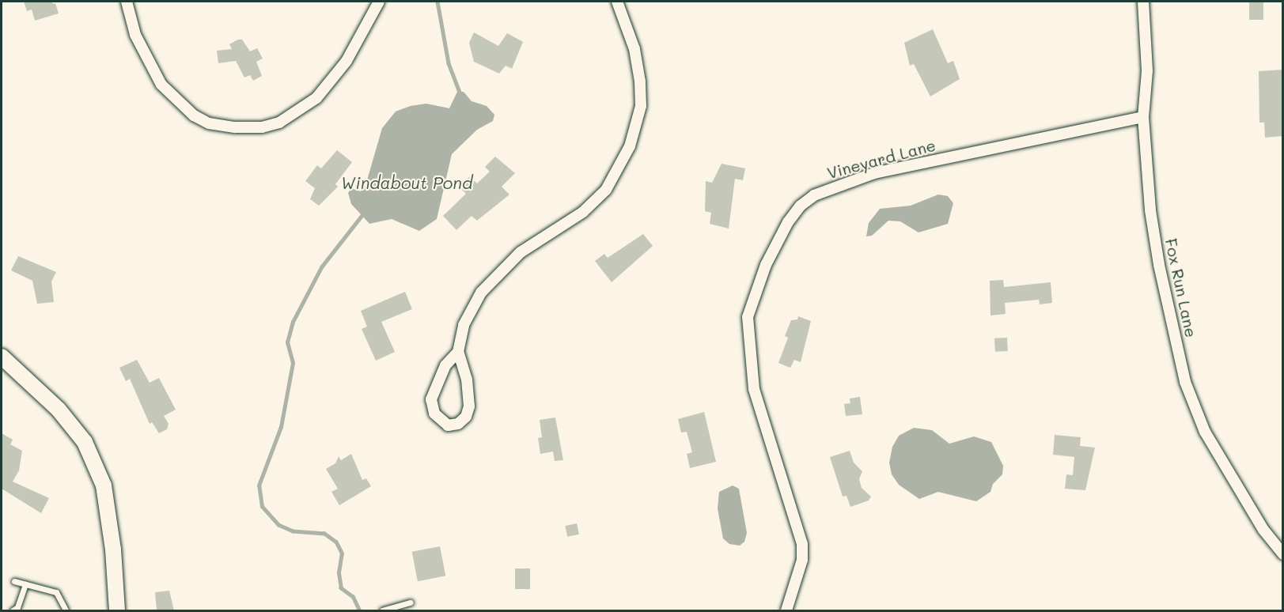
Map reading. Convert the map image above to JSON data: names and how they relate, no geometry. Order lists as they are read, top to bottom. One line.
{"streets":{"street":["Vineyard Lane","Fox Run Lane"]},"crossings":[["Vineyard Lane","Fox Run Lane"]],"water":["Windabout Pond"]}
